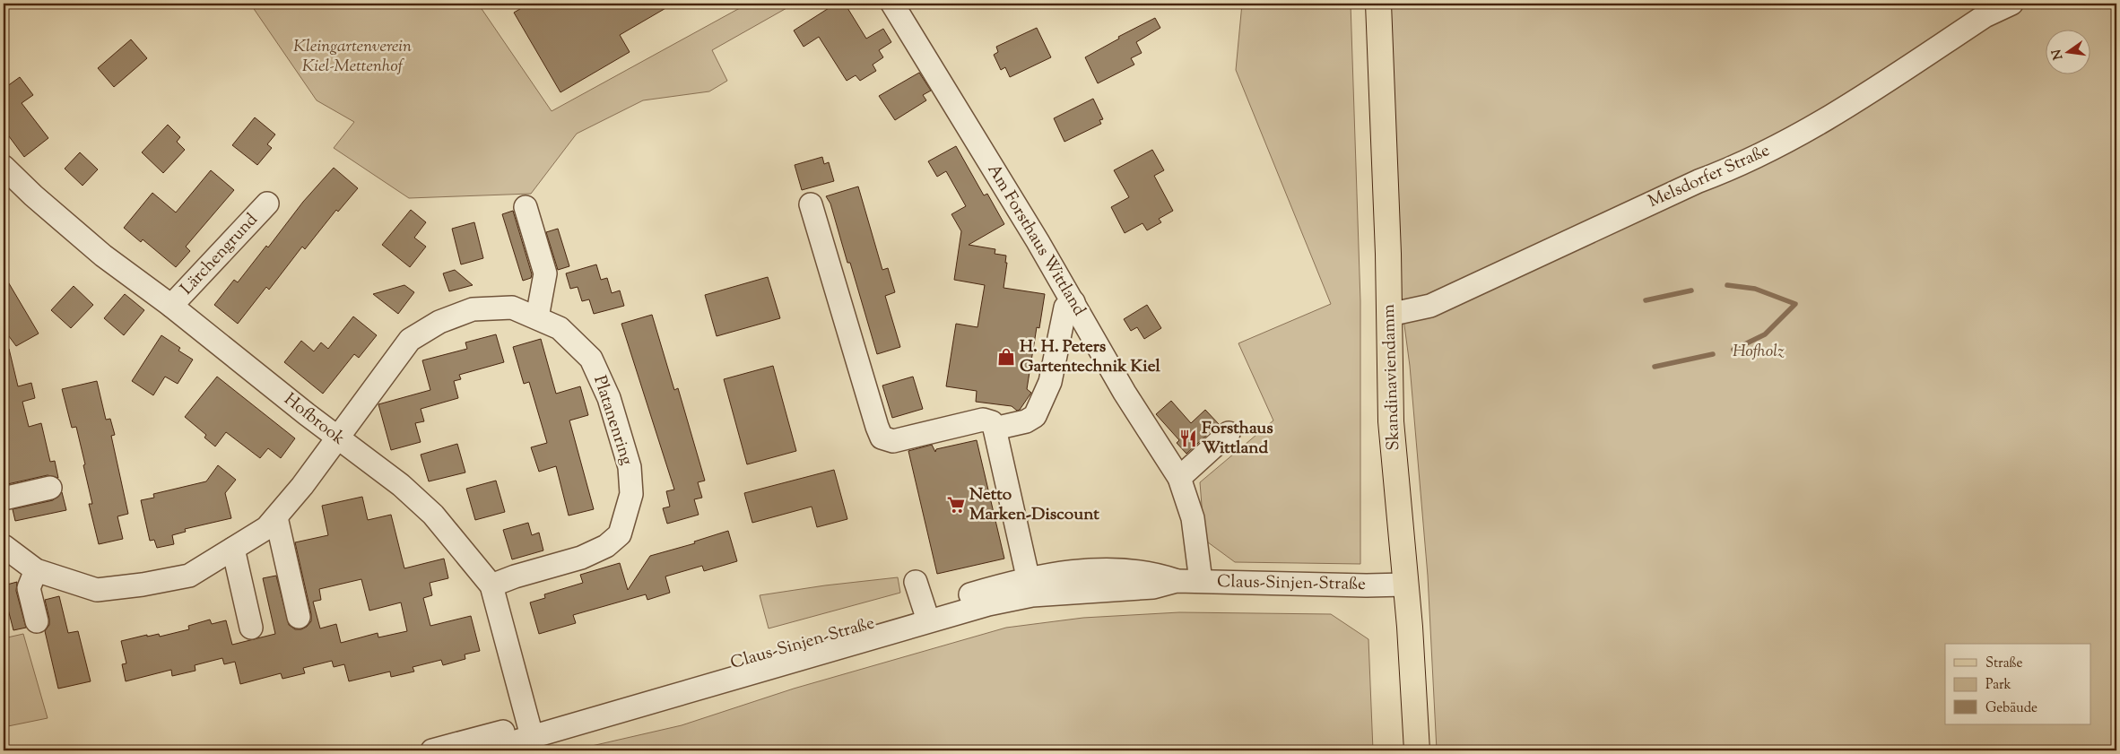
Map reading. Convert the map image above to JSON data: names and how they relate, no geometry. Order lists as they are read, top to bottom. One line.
{"streets":{"main road":["Skandinaviendamm"],"street":["Melsdorfer Straße","Am Forsthaus Wittland","Lärchengrund","Hofbrook","Platanenring","Claus-Sinjen-Straße"]},"crossings":[["Melsdorfer Straße","Skandinaviendamm"],["Am Forsthaus Wittland","Claus-Sinjen-Straße"],["Lärchengrund","Hofbrook"],["Skandinaviendamm","Claus-Sinjen-Straße"],["Hofbrook","Platanenring"],["Hofbrook","Claus-Sinjen-Straße"]],"parks":["Kleingartenverein Kiel-Mettenhof","Hofholz"],"places":{"shop":["H. H. Peters Gartentechnik Kiel"],"restaurant":["Forsthaus Wittland"],"supermarket":["Netto Marken-Discount"]},"legend":["Straße","Park","Gebäude"],"north":"left"}
